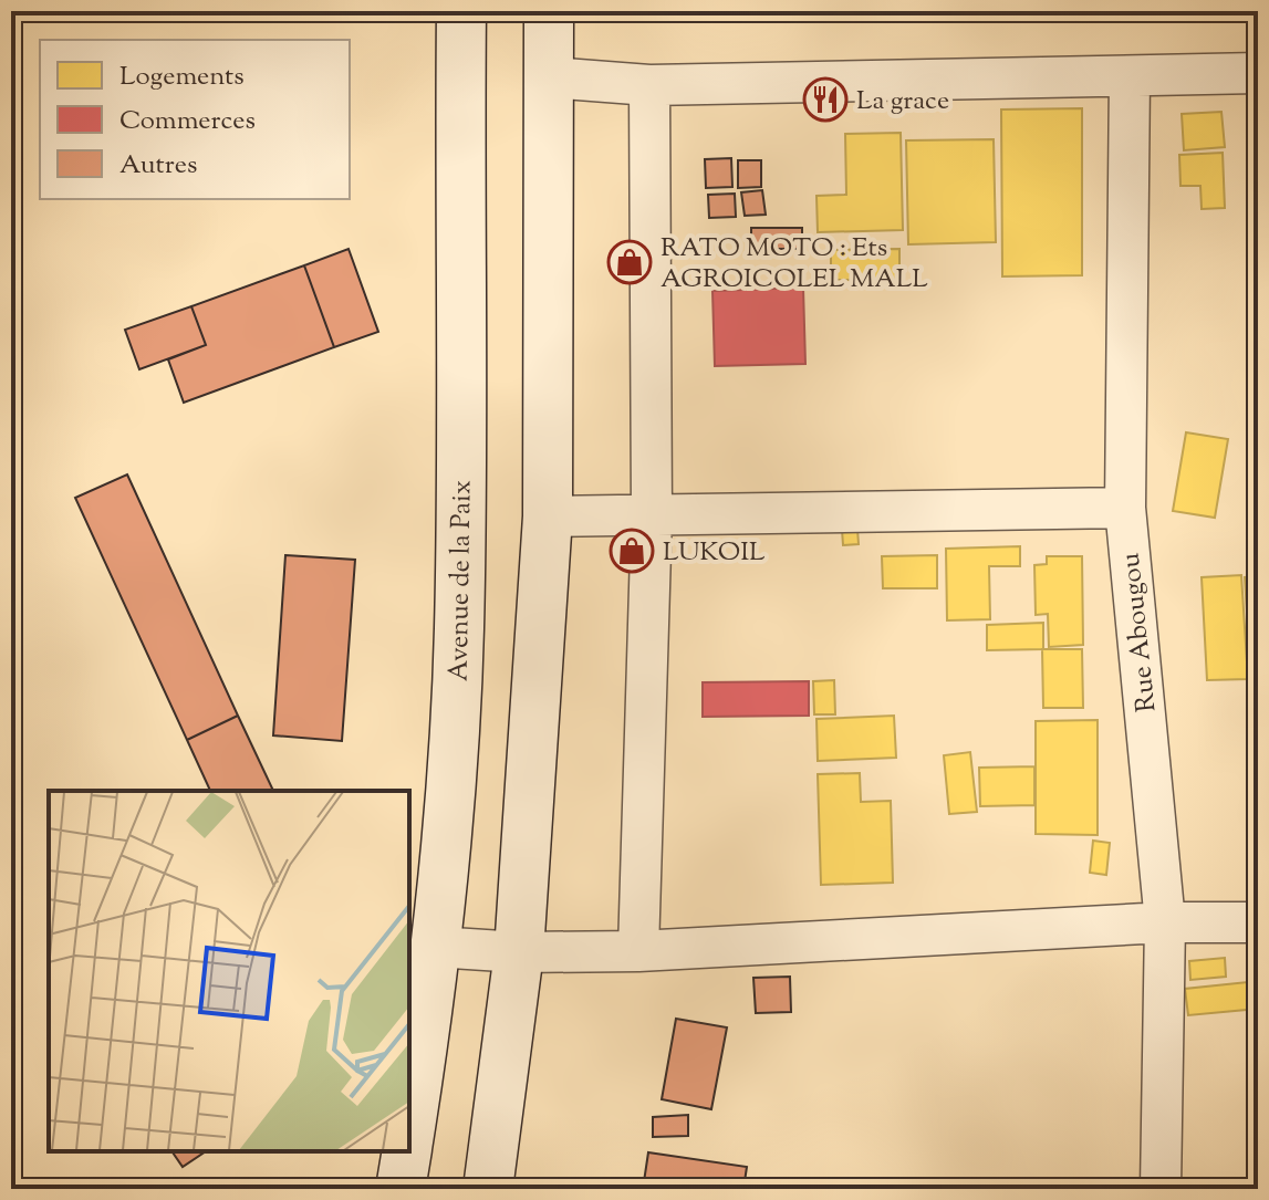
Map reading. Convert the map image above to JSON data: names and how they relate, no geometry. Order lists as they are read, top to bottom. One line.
{"streets":{"main road":["Avenue de la Paix"],"street":["Rue Abougou"]},"places":{"restaurant":["La grace"],"shop":["RATO MOTO : Ets AGROICOLEL MALL","LUKOIL"]},"legend":["Logements","Commerces","Autres"]}
